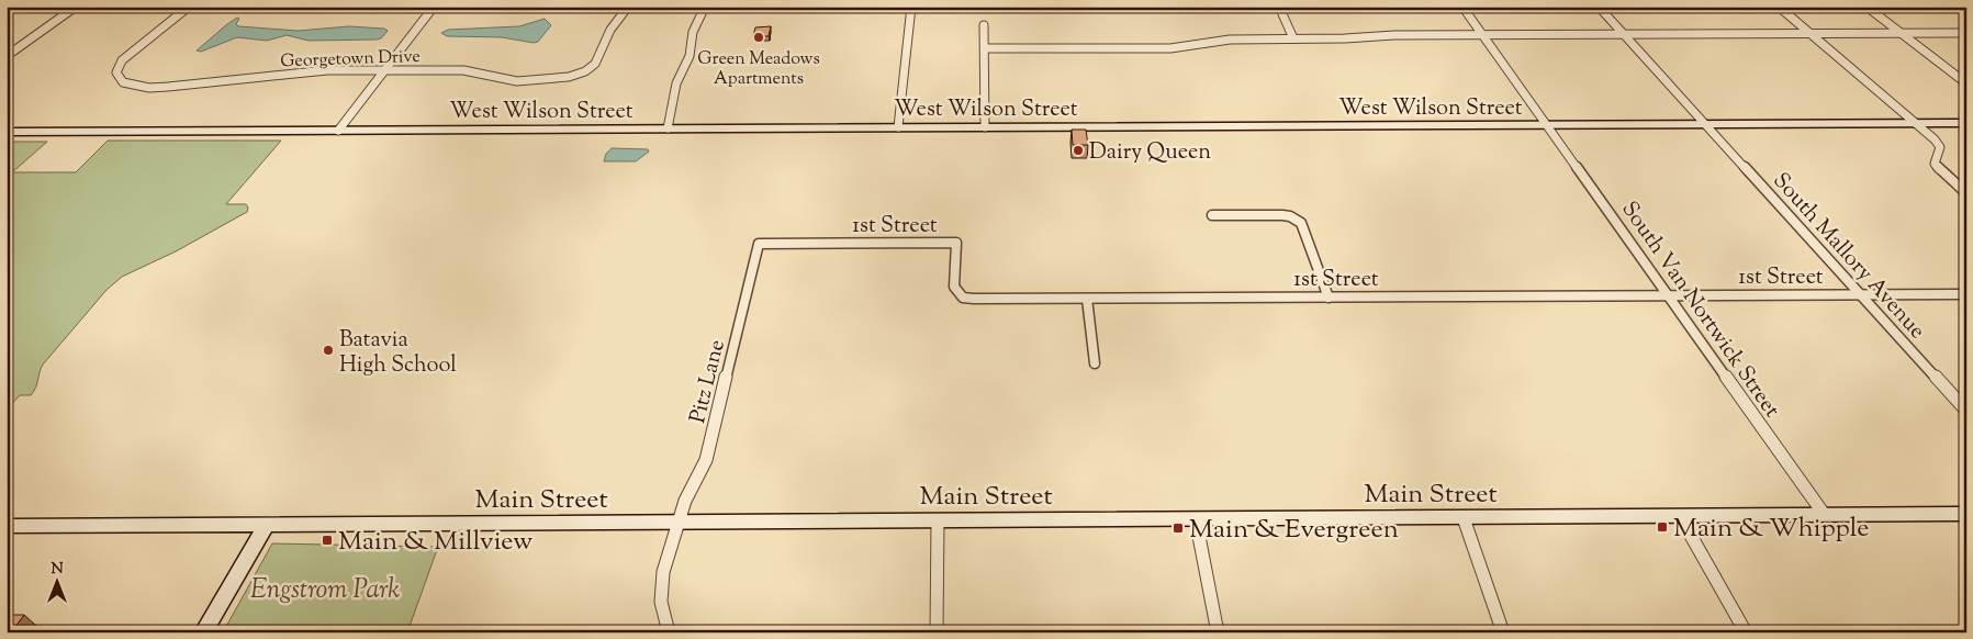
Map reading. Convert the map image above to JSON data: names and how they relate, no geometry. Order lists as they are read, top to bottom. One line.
{"streets":{"main road":["West Wilson Street","Main Street"],"street":["Georgetown Drive","1st Street","South Mallory Avenue","South Van Nortwick Street","Pitz Lane"]},"crossings":[["West Wilson Street","South Mallory Avenue"],["West Wilson Street","South Van Nortwick Street"],["1st Street","South Mallory Avenue"],["1st Street","South Van Nortwick Street"],["1st Street","Pitz Lane"],["South Van Nortwick Street","Main Street"],["Pitz Lane","Main Street"]],"parks":["Engstrom Park"],"places":{"other":["Green Meadows Apartments","Dairy Queen","Batavia High School"],"transit":["Main & Whipple","Main & Evergreen","Main & Millview"]},"north":"top"}
